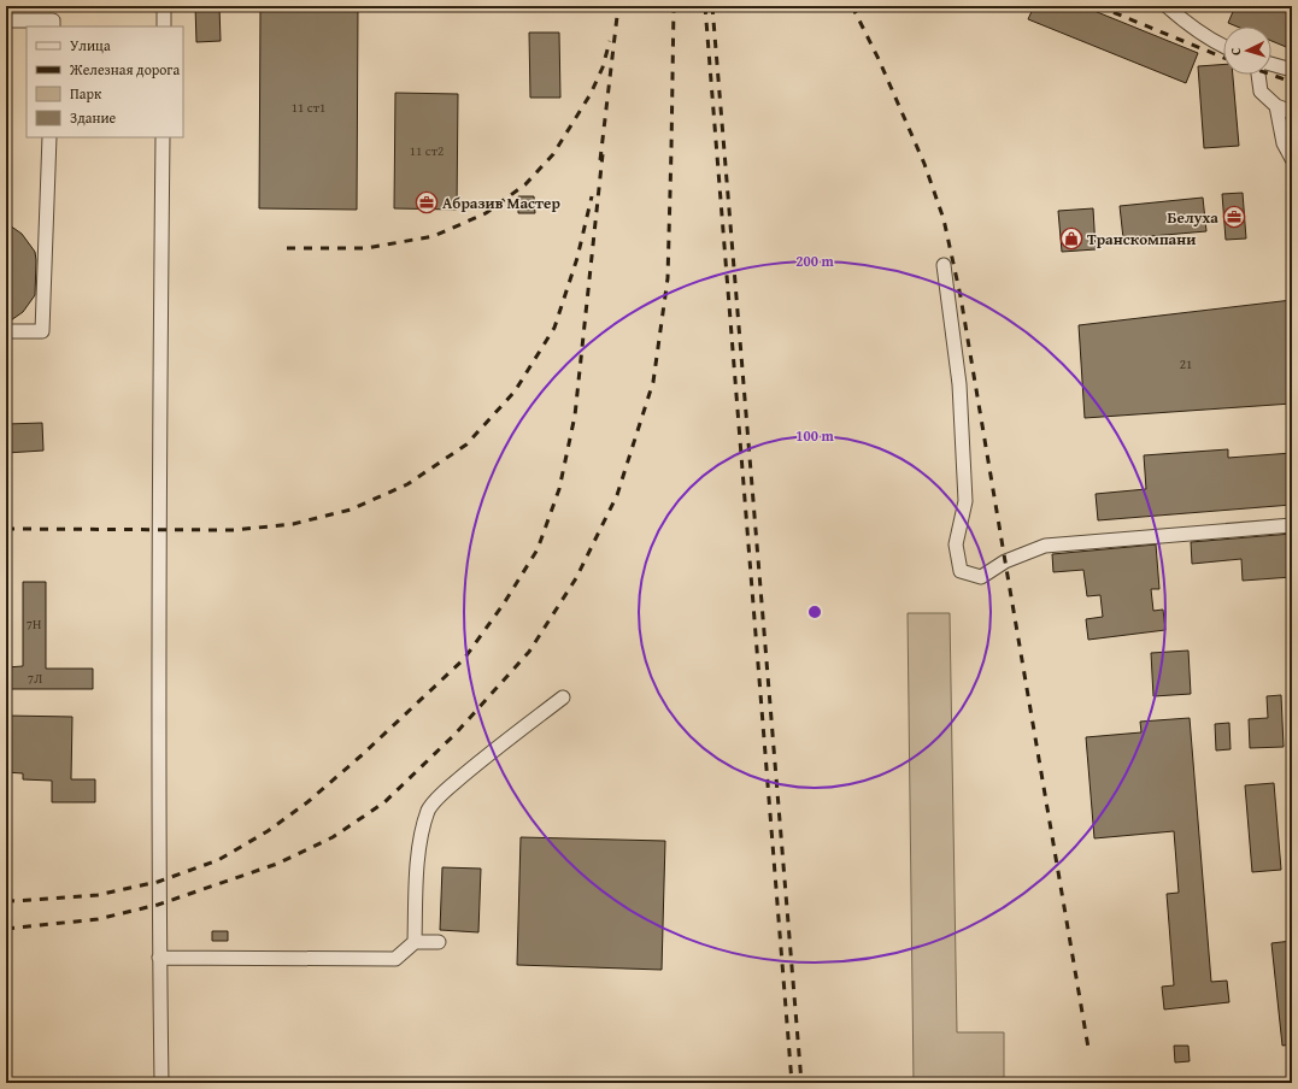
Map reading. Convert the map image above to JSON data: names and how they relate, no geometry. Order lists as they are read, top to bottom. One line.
{"places":{"office":["Абразив Мастер","Белуха"],"shop":["Транскомпани"]},"house_numbers":["11 ст1","11 ст2","21","7Н","7Л"],"legend":["Улица","Железная дорога","Парк","Здание"],"north":"left","rings":["200 m","100 m"]}
